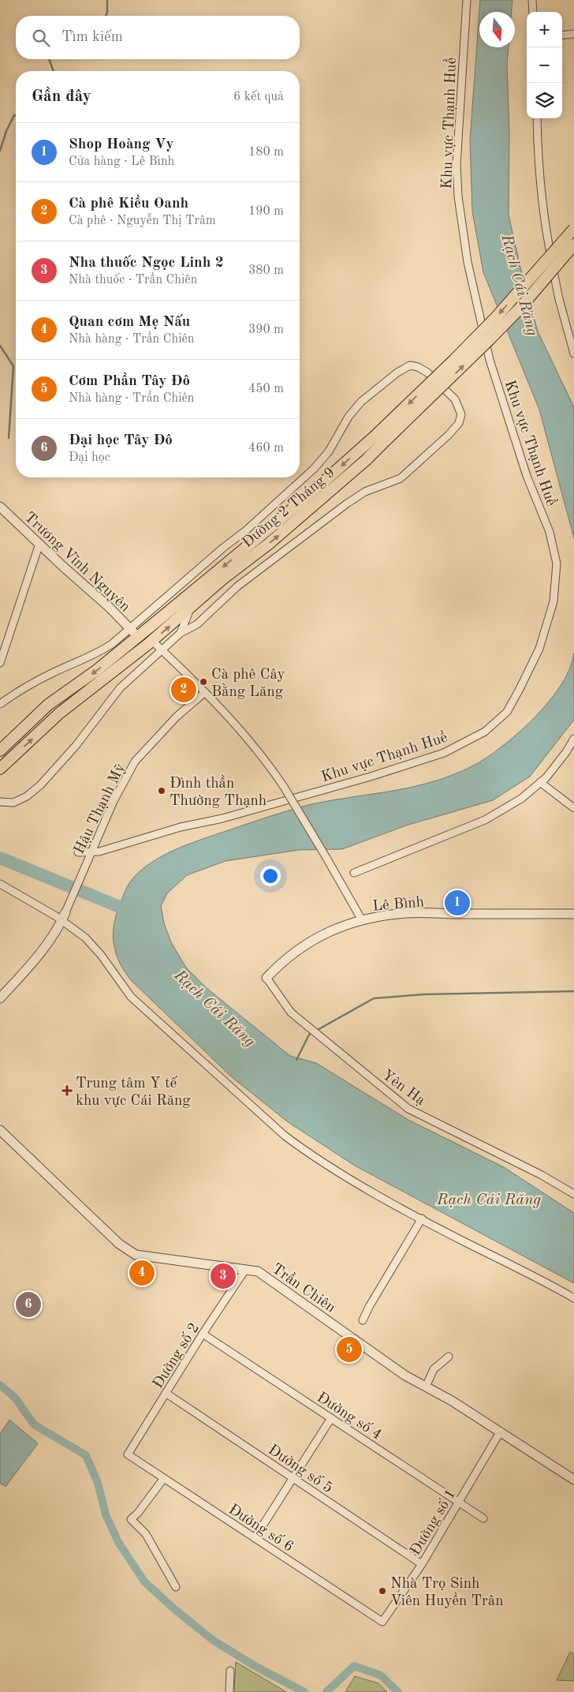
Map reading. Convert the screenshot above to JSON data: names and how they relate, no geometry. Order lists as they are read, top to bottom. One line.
{"streets":{"highway":["Đường 2 Tháng 9"],"street":["Khu vực Thạnh Huề","Trương Vĩnh Nguyên","Hậu Thạnh Mỹ","Lê Bình","Yên Hạ","Trần Chiên","Đường số 2","Đường số 4","Đường số 5","Đường số 1","Đường số 6"]},"crossings":[["Khu vực Thạnh Huề","Hậu Thạnh Mỹ"],["Đường 2 Tháng 9","Trương Vĩnh Nguyên"],["Lê Bình","Yên Hạ"],["Trần Chiên","Đường số 2"],["Trần Chiên","Đường số 1"],["Đường số 2","Đường số 4"],["Đường số 2","Đường số 5"],["Đường số 2","Đường số 6"],["Đường số 4","Đường số 1"],["Đường số 5","Đường số 1"],["Đường số 1","Đường số 6"]],"water":["Rạch Cái Răng"],"places":{"other":["Cà phê Cây Bằng Lăng","Đình thần Thường Thạnh","Nhà Trọ Sinh Viên Huyền Trân"],"health":["Trung tâm Y tế khu vực Cái Răng"]},"north":"bottom","page":{"map_buttons":["+","−"],"search":"Tìm kiếm","heading":["Gần đây","6 kết quả"],"list":[{"mark":"1","name":"Shop Hoàng Vy","note":"Cửa hàng · Lê Bình","value":"180 m"},{"mark":"2","name":"Cà phê Kiều Oanh","note":"Cà phê · Nguyễn Thị Trâm","value":"190 m"},{"mark":"3","name":"Nha thuốc Ngọc Linh 2","note":"Nhà thuốc · Trần Chiên","value":"380 m"},{"mark":"4","name":"Quan cơm Mẹ Nấu","note":"Nhà hàng · Trần Chiên","value":"390 m"},{"mark":"5","name":"Cơm Phần Tây Đô","note":"Nhà hàng · Trần Chiên","value":"450 m"},{"mark":"6","name":"Đại học Tây Đô","note":"Đại học","value":"460 m"}],"pins":["2","1","4","3","6","5"]}}
